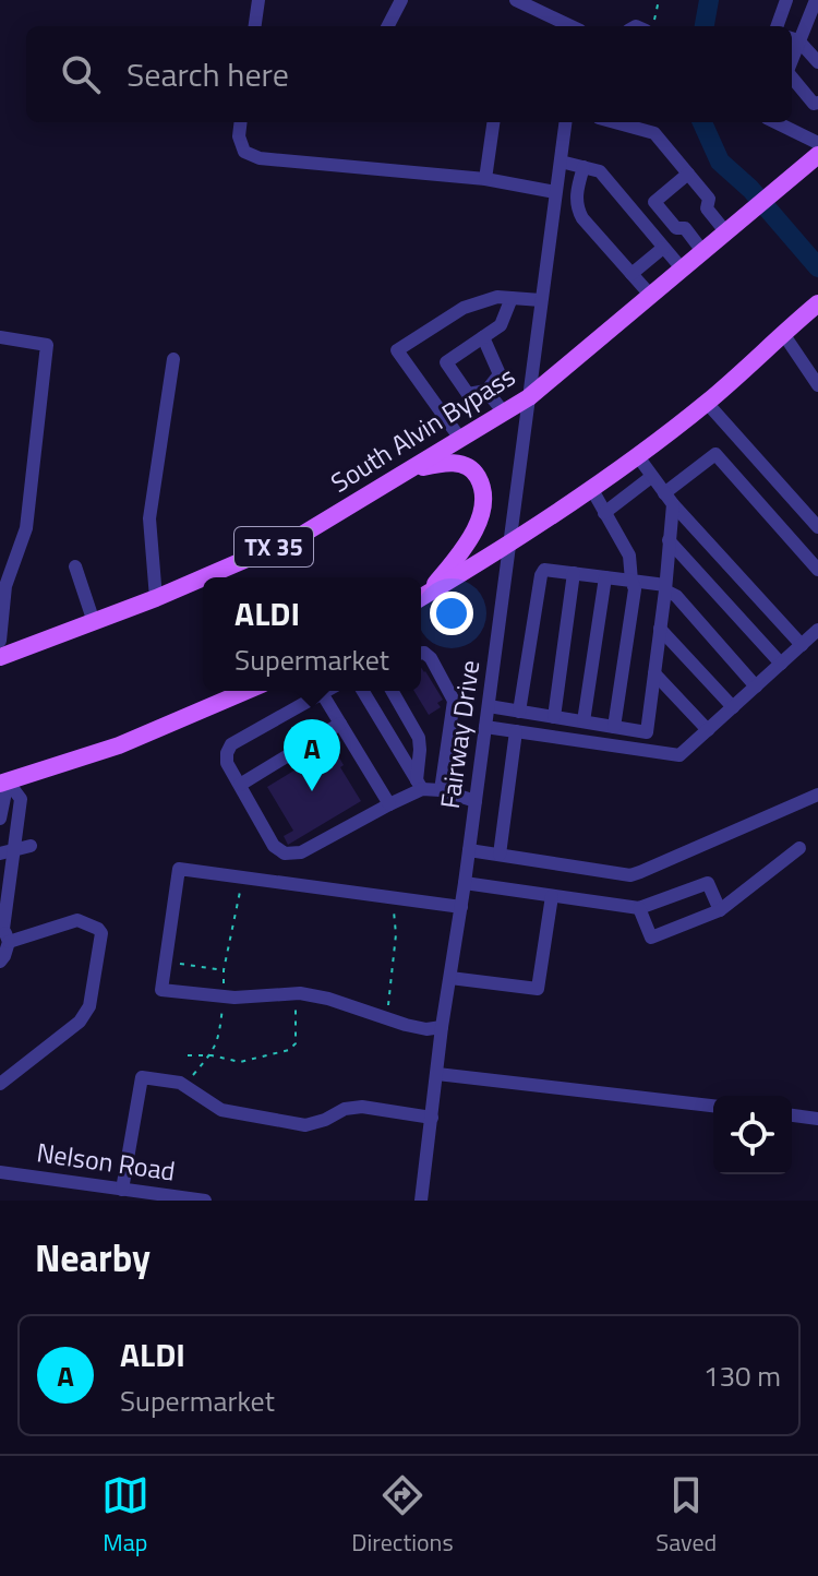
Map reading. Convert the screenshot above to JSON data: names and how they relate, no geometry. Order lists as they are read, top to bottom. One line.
{"streets":{"main road":["South Alvin Bypass","TX 35"],"street":["Fairway Drive","Nelson Road"]},"crossings":[["South Alvin Bypass","Fairway Drive"]],"page":{"search":"Search here","popup":["ALDI","Supermarket"],"pins":"A","heading":"Nearby","list":[{"mark":"A","name":"ALDI","note":"Supermarket","value":"130 m"}],"nav":["Map","Directions","Saved"]}}
